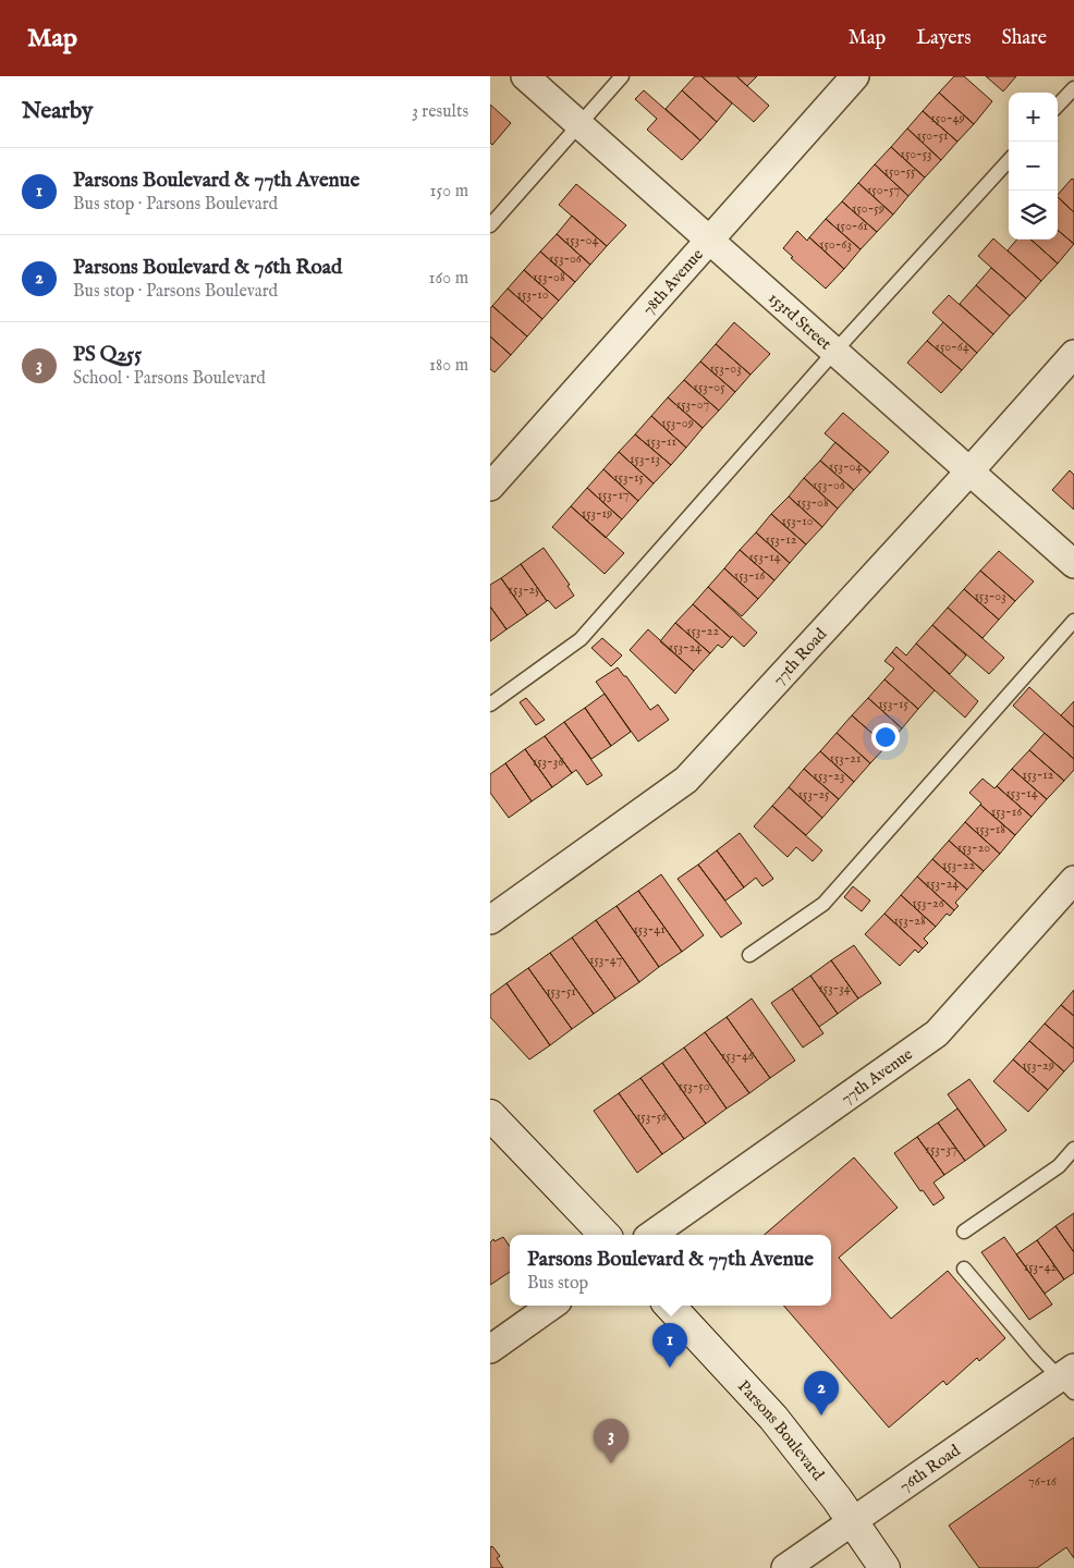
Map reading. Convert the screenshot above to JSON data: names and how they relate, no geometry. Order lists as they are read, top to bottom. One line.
{"streets":{"main road":["Parsons Boulevard"],"street":["78th Avenue","153rd Street","77th Road","77th Avenue","76th Road"]},"crossings":[["78th Avenue","153rd Street"],["153rd Street","77th Road"],["Parsons Boulevard","76th Road"]],"house_numbers":["150-49","150-51","150-53","150-55","150-57","150-59","150-61","153-04","150-63","153-06","153-08","153-10","150-64","153-03","153-05","153-07","153-09","153-11","153-13","153-04","153-15","153-06","153-17","153-08","153-19","153-10","153-12","153-14","153-16","153-25","153-03","153-22","153-24","153-15","153-21","153-36","153-12","153-23","153-14","153-25","153-16","153-18","153-20","153-22","153-24","153-26","153-28","153-41","153-47","153-34","153-51","153-46","153-29","153-50","153-56","153-37","153-42","76-16"],"page":{"header":"Map","nav":["Map","Layers","Share"],"heading":["Nearby","3 results"],"map_buttons":["+","−"],"list":[{"mark":"1","name":"Parsons Boulevard & 77th Avenue","note":"Bus stop · Parsons Boulevard","value":"150 m"},{"mark":"2","name":"Parsons Boulevard & 76th Road","note":"Bus stop · Parsons Boulevard","value":"160 m"},{"mark":"3","name":"PS Q255","note":"School · Parsons Boulevard","value":"180 m"}],"popup":["Parsons Boulevard & 77th Avenue","Bus stop"],"pins":["1","2","3"]}}
